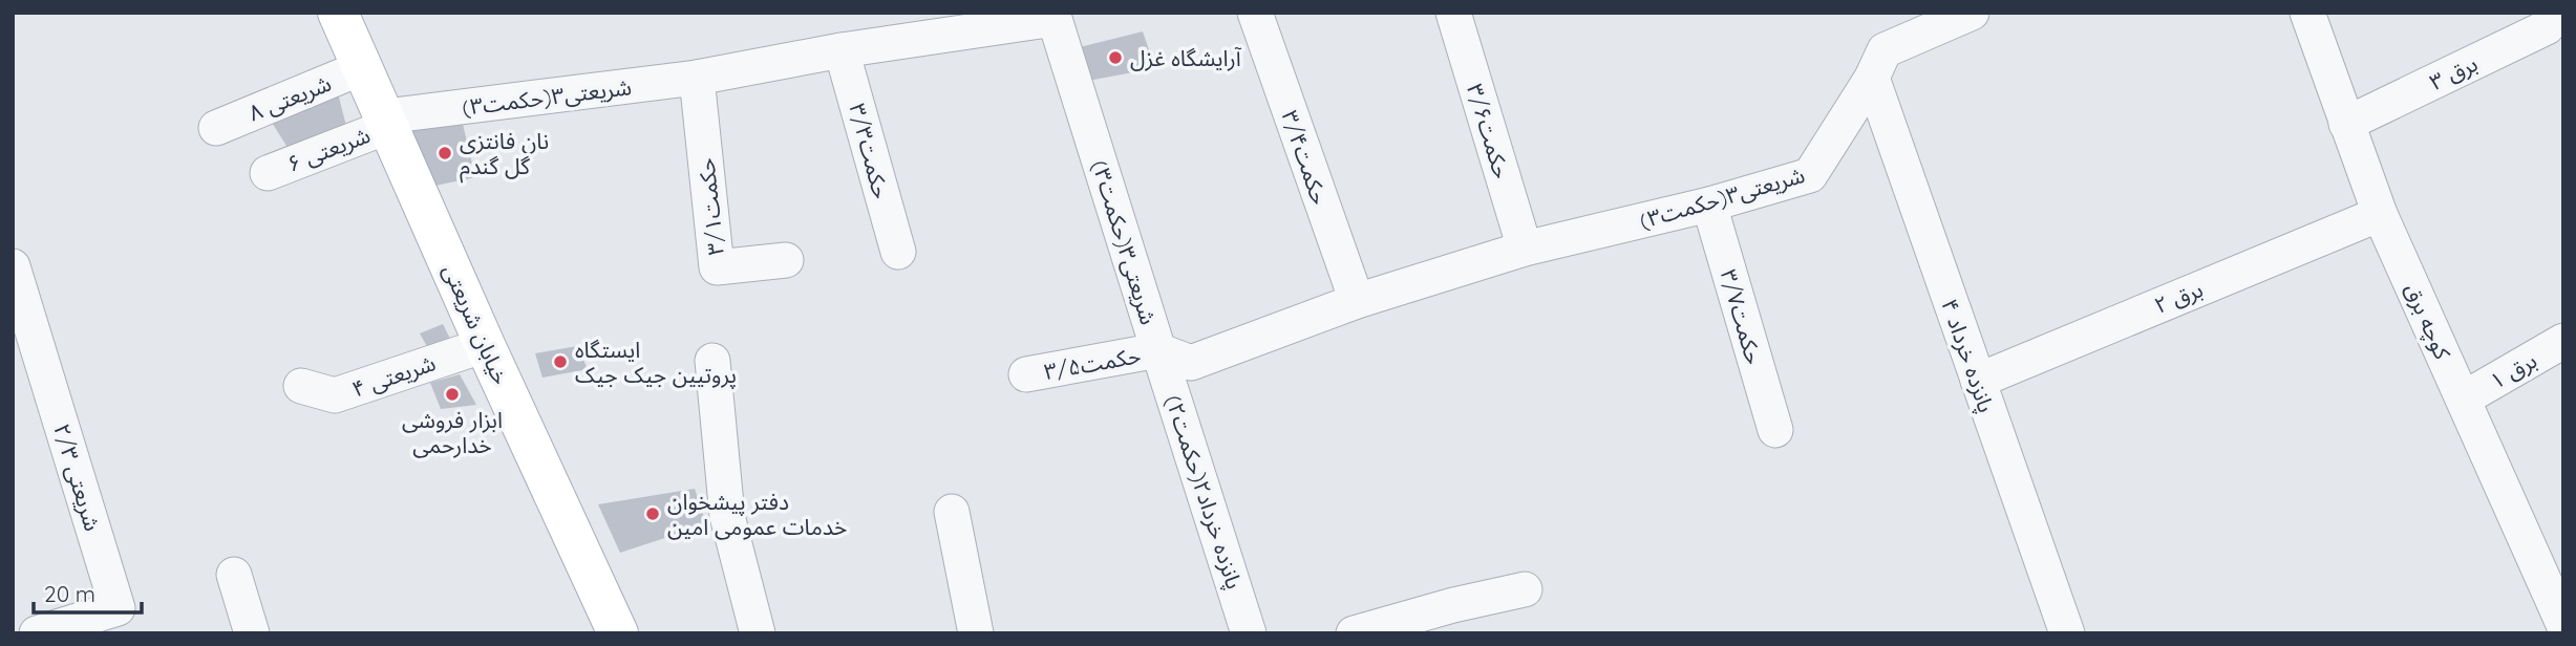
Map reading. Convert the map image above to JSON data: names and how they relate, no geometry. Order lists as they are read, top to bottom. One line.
{"streets":{"main road":["خیابان شریعتی"],"street":["برق ۳","شریعتی۳(حکمت۳)","شریعتی ۸","حکمت۳/۶","شریعتی ۶","حکمت۳/۳","حکمت۳/۴","حکمت۳/۱","برق ۲","حکمت۳/۷","کوچه برق","پانزده خرداد ۴","حکمت۳/۵","برق ۱","شریعتی ۴","شریعتی ۲/۳","پانزده خرداد۲(حکمت۲)"]},"crossings":[["برق ۳","کوچه برق"],["شریعتی۳(حکمت۳)","حکمت۳/۶"],["شریعتی۳(حکمت۳)","شریعتی ۶"],["شریعتی۳(حکمت۳)","حکمت۳/۳"],["شریعتی۳(حکمت۳)","حکمت۳/۴"],["شریعتی۳(حکمت۳)","حکمت۳/۱"],["شریعتی۳(حکمت۳)","حکمت۳/۷"],["شریعتی۳(حکمت۳)","خیابان شریعتی"],["شریعتی۳(حکمت۳)","پانزده خرداد ۴"],["شریعتی۳(حکمت۳)","حکمت۳/۵"],["شریعتی۳(حکمت۳)","پانزده خرداد۲(حکمت۲)"],["شریعتی ۸","خیابان شریعتی"],["شریعتی ۶","خیابان شریعتی"],["برق ۲","کوچه برق"],["برق ۲","پانزده خرداد ۴"],["کوچه برق","برق ۱"],["خیابان شریعتی","شریعتی ۴"],["حکمت۳/۵","پانزده خرداد۲(حکمت۲)"]],"places":["آرایشگاه غزل","نان فانتزی گل گندم","ایستگاه پروتیین جیک جیک","ابزار فروشی خدارحمی","دفتر پیشخوان خدمات عمومی امین"],"scale_bar":"20 m"}
